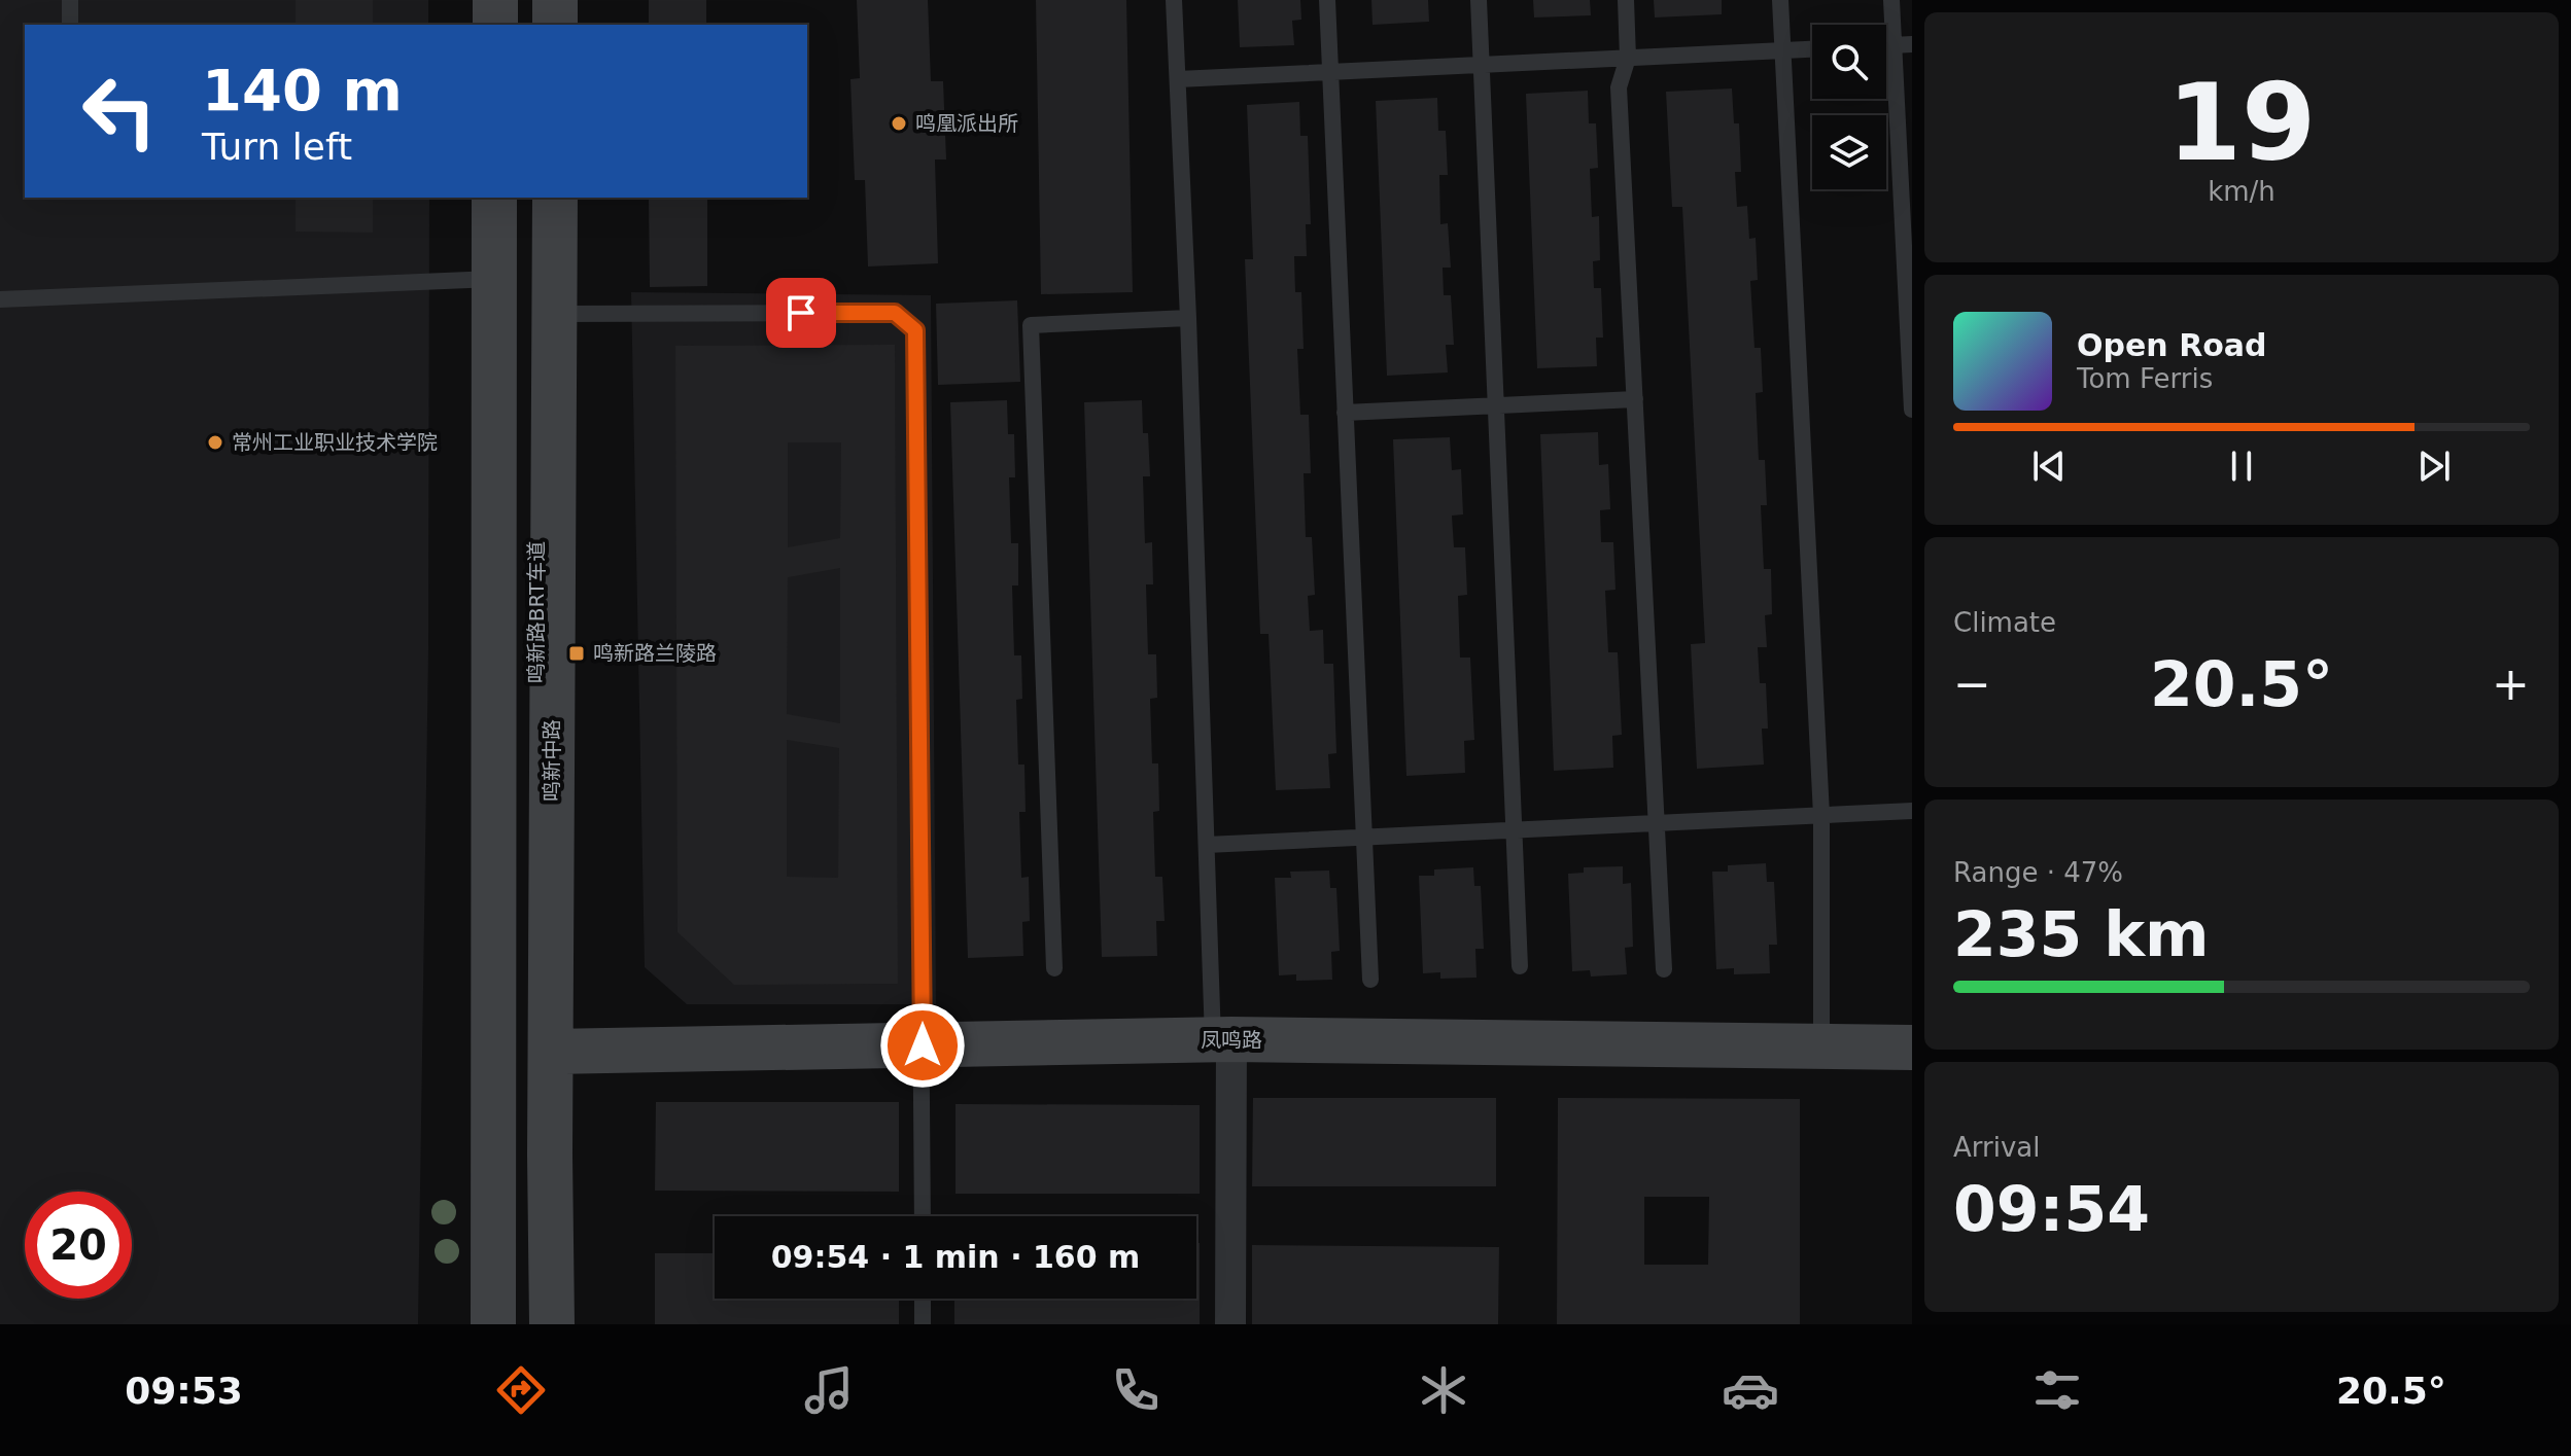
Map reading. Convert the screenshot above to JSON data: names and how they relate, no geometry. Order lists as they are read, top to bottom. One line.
{"streets":{"main road":["鸣新中路","凤鸣路"],"lane":["鸣新路BRT车道"]},"crossings":[["鸣新中路","凤鸣路"]],"places":{"other":["鸣凰派出所","常州工业职业技术学院"],"transit":["鸣新路兰陵路"]},"page":{"tile":[["19","km/h"],"Climate",["Range · 47%","235 km"],["Arrival","09:54"]],"turn":["140 m","Turn left"],"song":["Open Road","Tom Ferris"],"heat":["−","20.5°","+"],"limit":"20","trip":"09:54 · 1 min · 160 m","tabs":["09:53","20.5°"]}}
